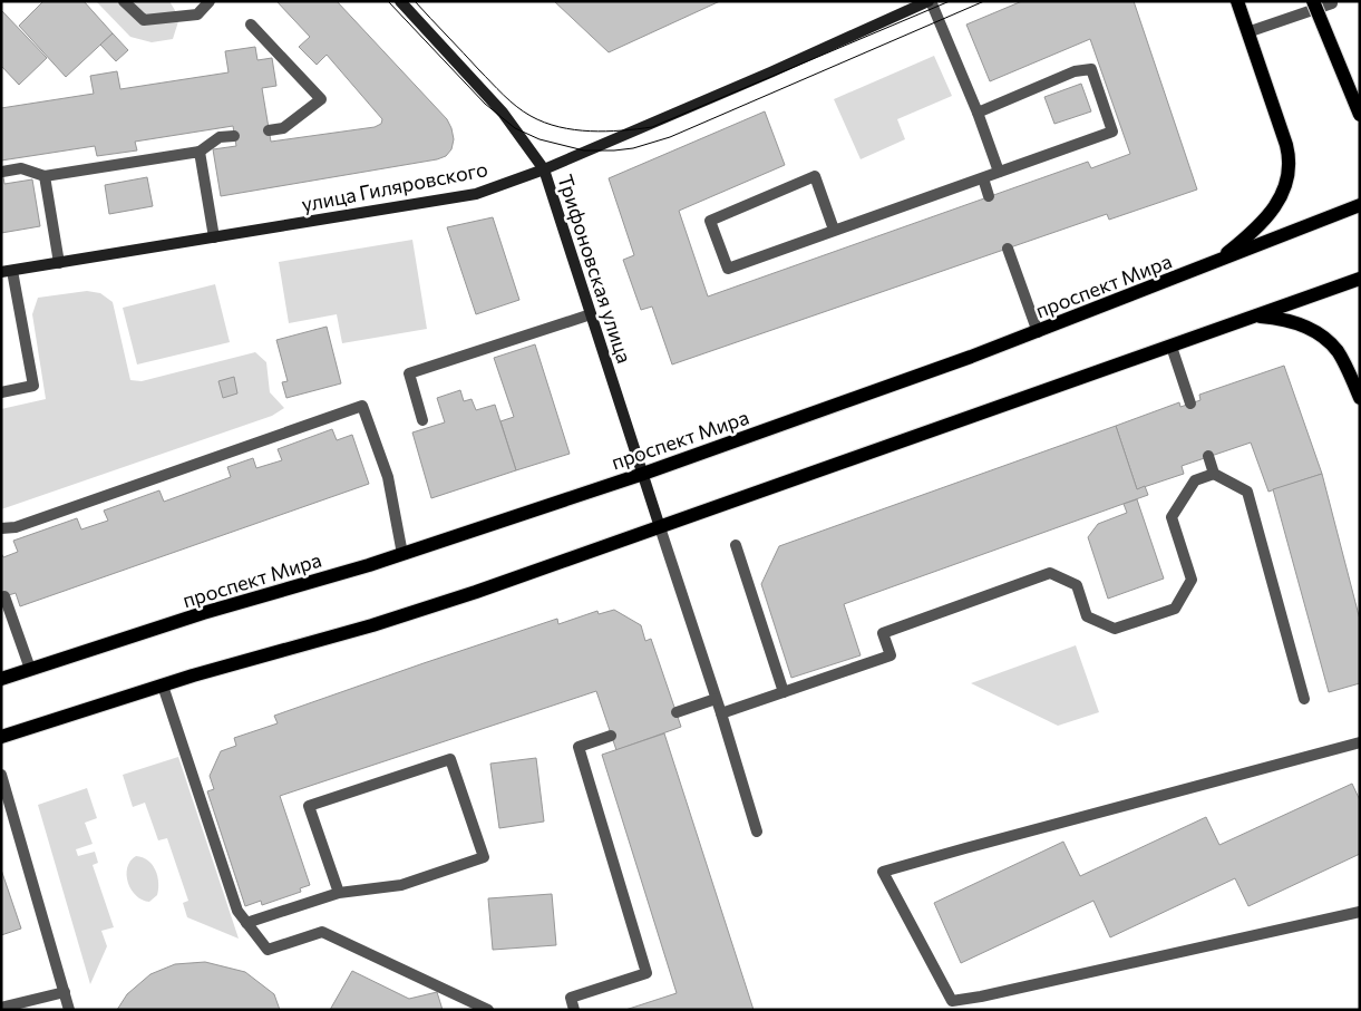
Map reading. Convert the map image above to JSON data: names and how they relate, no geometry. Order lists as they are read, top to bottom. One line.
{"streets":{"main road":["проспект Мира"],"street":["улица Гиляровского","Трифоновская улица"]},"crossings":[["улица Гиляровского","Трифоновская улица"],["Трифоновская улица","проспект Мира"]]}
